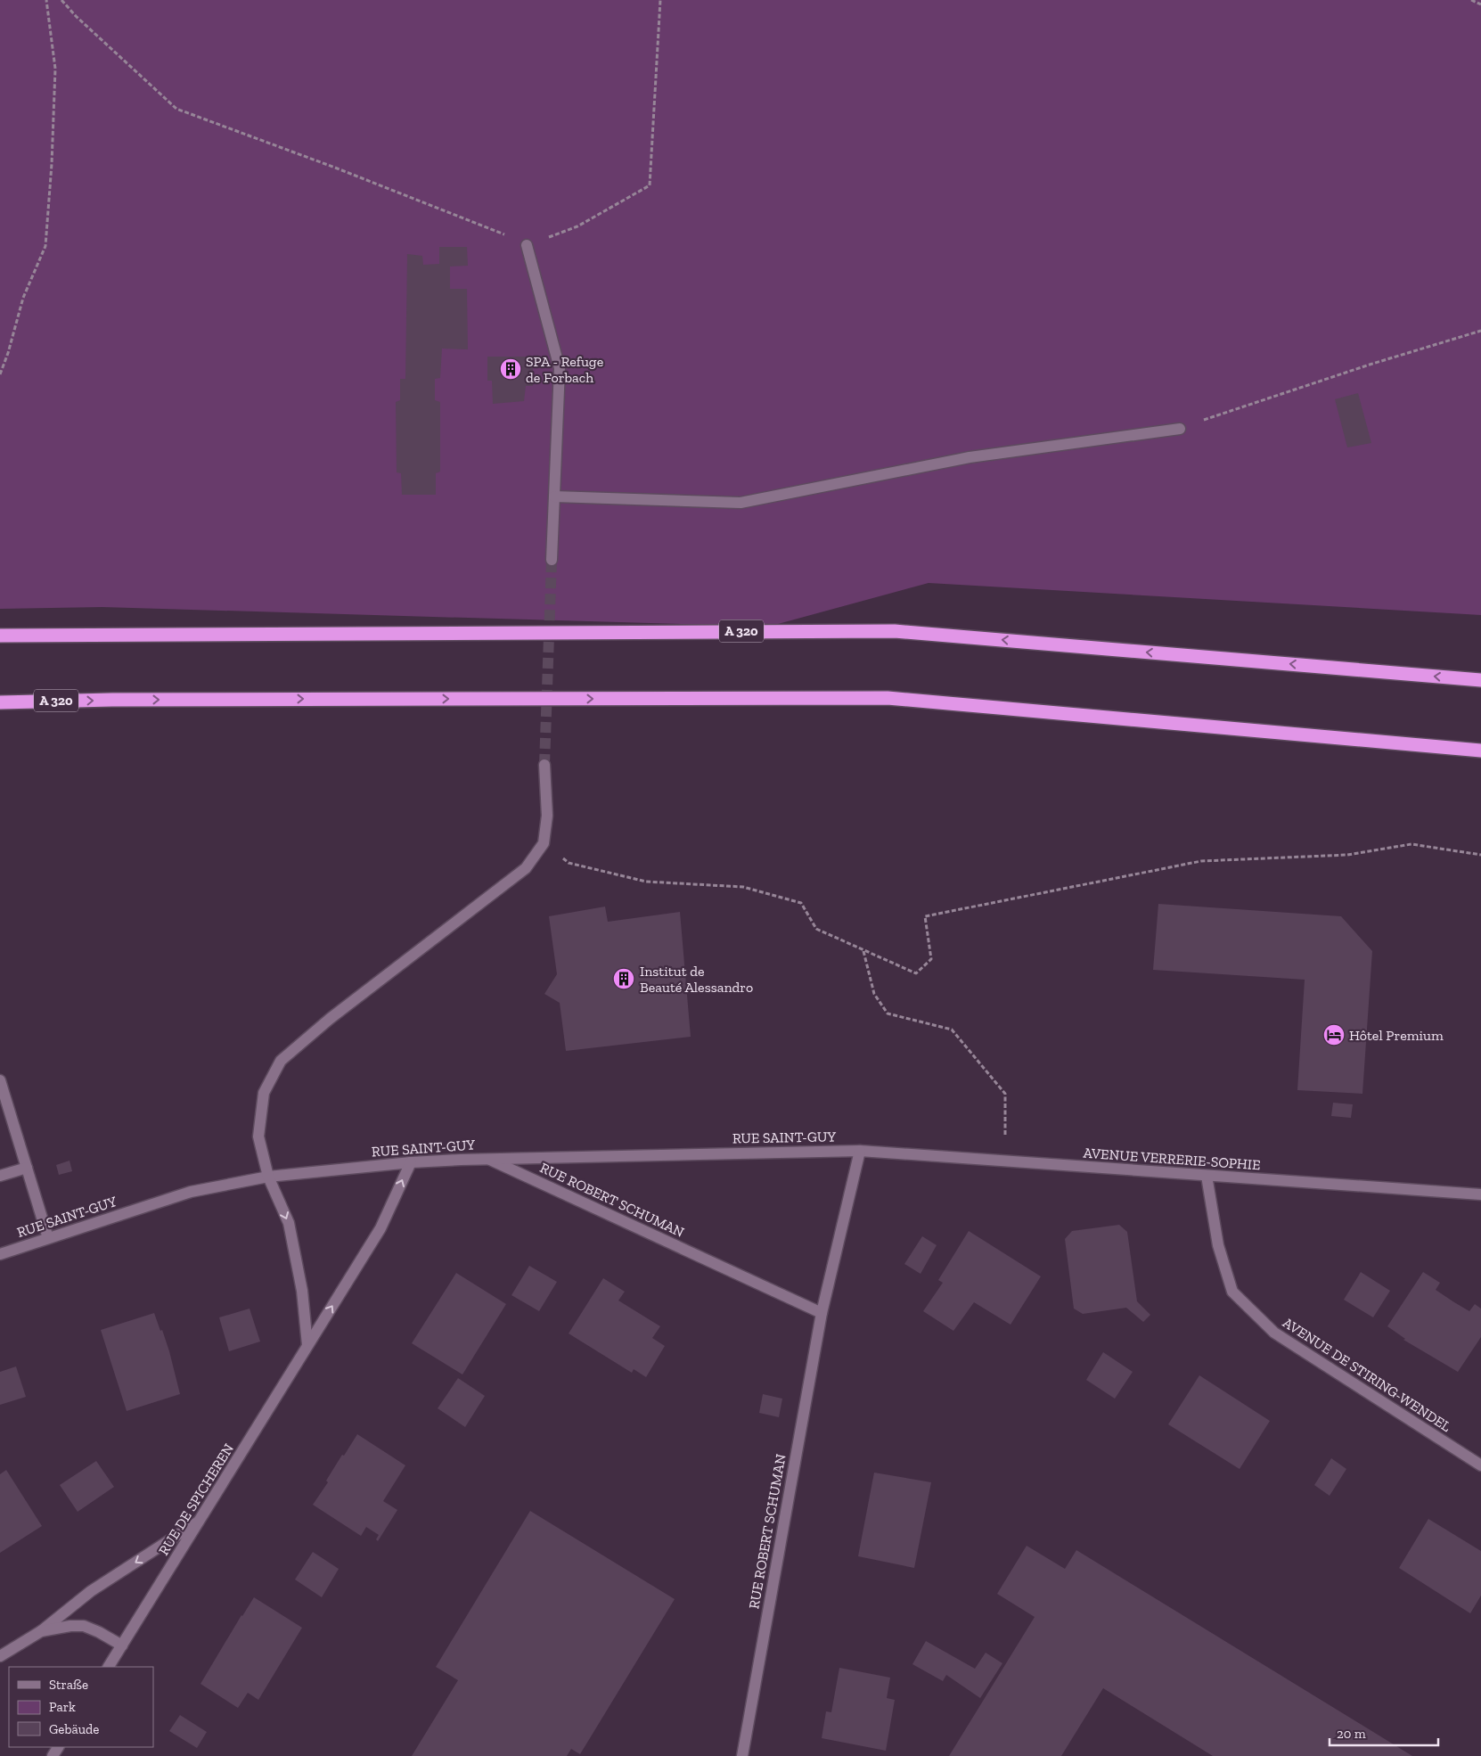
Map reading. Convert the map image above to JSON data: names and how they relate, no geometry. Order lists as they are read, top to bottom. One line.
{"streets":{"highway":["A 320"],"street":["RUE SAINT-GUY","AVENUE VERRERIE-SOPHIE","RUE ROBERT SCHUMAN","AVENUE DE STIRING-WENDEL","RUE DE SPICHEREN"]},"crossings":[["RUE SAINT-GUY","AVENUE VERRERIE-SOPHIE"],["RUE SAINT-GUY","RUE ROBERT SCHUMAN"],["RUE SAINT-GUY","RUE DE SPICHEREN"],["AVENUE VERRERIE-SOPHIE","RUE ROBERT SCHUMAN"],["AVENUE VERRERIE-SOPHIE","AVENUE DE STIRING-WENDEL"]],"one_way":["RUE DE SPICHEREN"],"places":{"building":["SPA - Refuge de Forbach","Institut de Beauté Alessandro"],"hotel":["Hôtel Premium"]},"legend":["Straße","Park","Gebäude"],"scale_bar":"20 m"}
